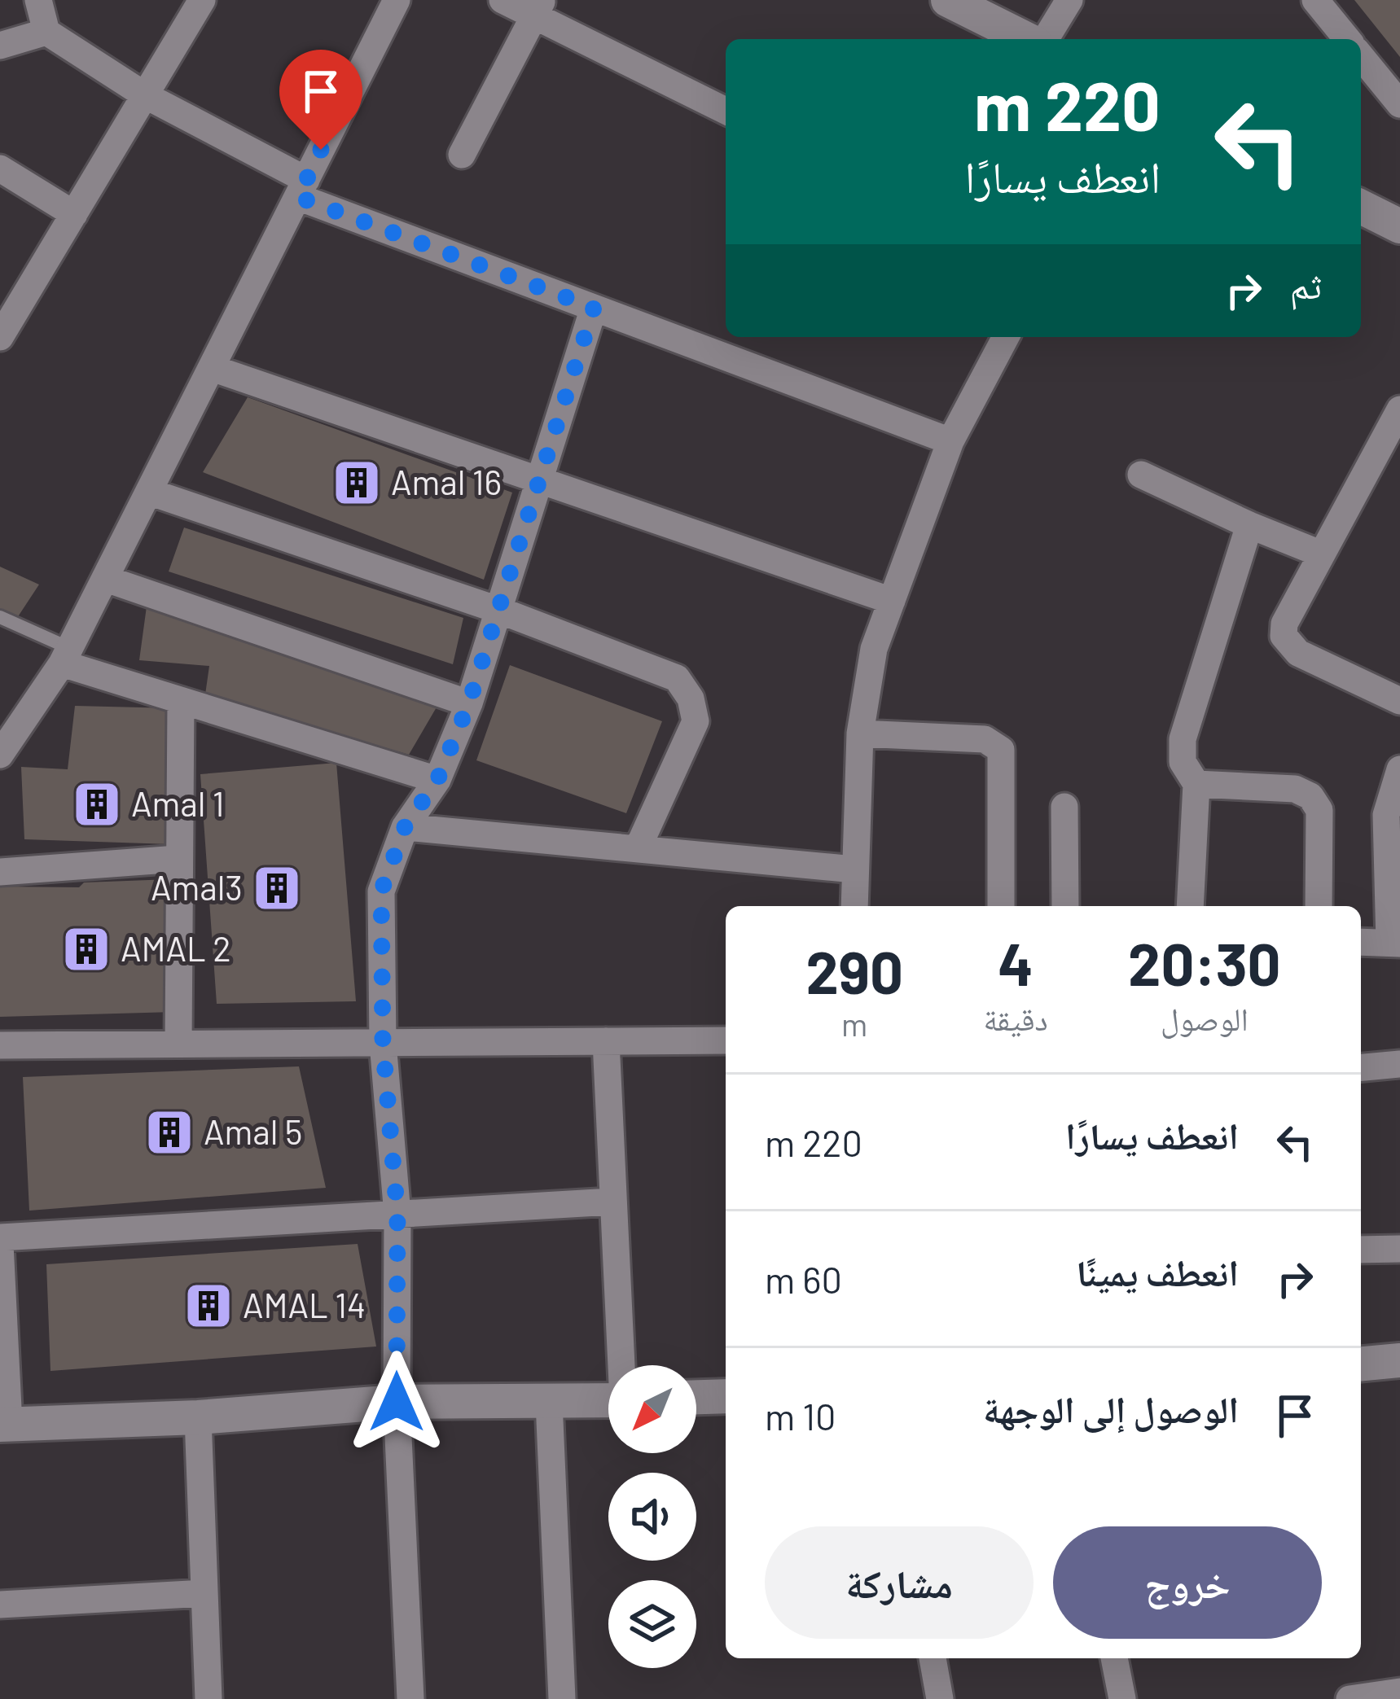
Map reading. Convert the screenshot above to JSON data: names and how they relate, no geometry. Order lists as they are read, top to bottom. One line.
{"places":{"building":["Amal 16","Amal 1","Amal3","AMAL 2","Amal 5","AMAL 14"]},"north":"bottom left","page":{"turn":["220 m","انعطف يسارًا"],"then":"ثم","eta":["20:30","الوصول","4","دقيقة","290","m"],"list":[{"name":"انعطف يسارًا","value":"220 m"},{"name":"انعطف يمينًا","value":"60 m"},{"name":"الوصول إلى الوجهة","value":"10 m"}],"buttons":["خروج","مشاركة"]}}
